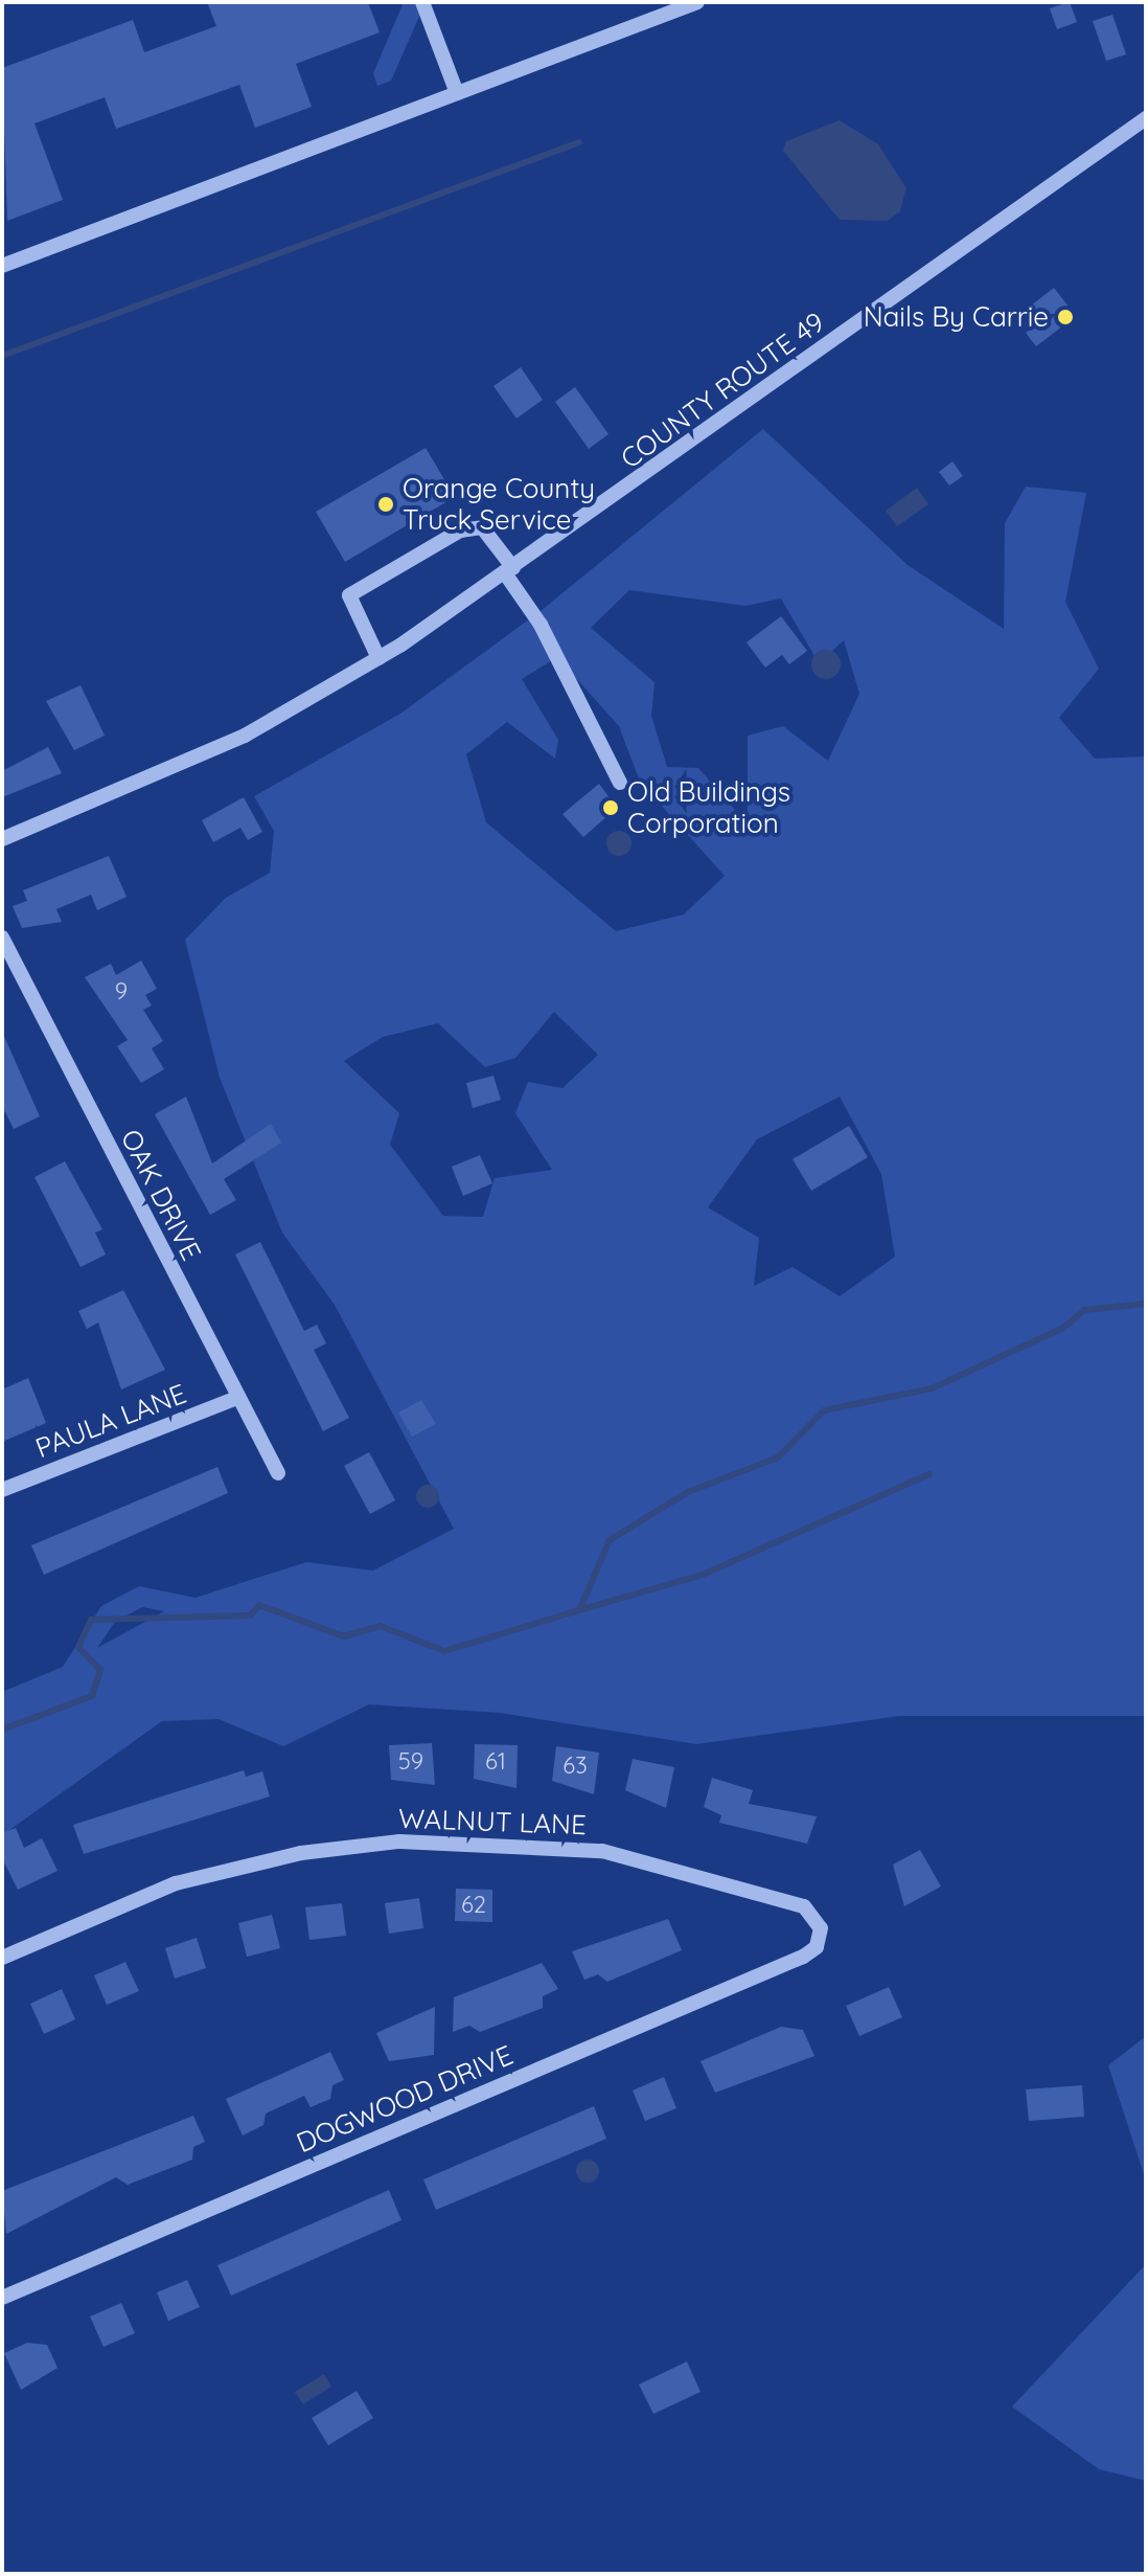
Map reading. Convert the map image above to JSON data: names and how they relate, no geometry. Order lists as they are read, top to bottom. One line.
{"streets":{"street":["COUNTY ROUTE 49","OAK DRIVE","PAULA LANE","WALNUT LANE","DOGWOOD DRIVE"]},"crossings":[["OAK DRIVE","PAULA LANE"],["WALNUT LANE","DOGWOOD DRIVE"]],"places":["Nails By Carrie","Orange County Truck Service","Old Buildings Corporation"],"house_numbers":["9","59","61","63","62"]}
